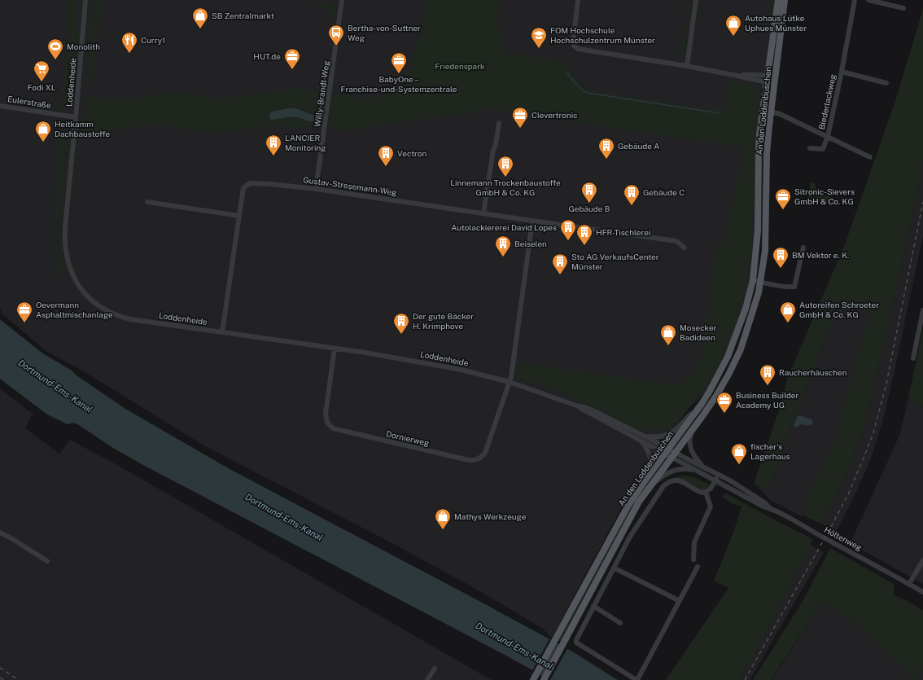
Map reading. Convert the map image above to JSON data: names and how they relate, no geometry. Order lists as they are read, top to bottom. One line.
{"streets":{"main road":["An den Loddenbüschen"],"street":["Loddenheide","Willy-Brandt-Weg","Eulerstraße","Biederlackweg","Gustav-Stresemann-Weg","Dornierweg","Höltenweg"]},"crossings":[["Loddenheide","Eulerstraße"],["Loddenheide","An den Loddenbüschen"],["Loddenheide","Gustav-Stresemann-Weg"],["Loddenheide","Dornierweg"],["Loddenheide","Höltenweg"],["Willy-Brandt-Weg","Gustav-Stresemann-Weg"],["Biederlackweg","An den Loddenbüschen"],["An den Loddenbüschen","Höltenweg"]],"water":["Dortmund-Ems-Kanal"],"parks":["Friedenspark"],"places":{"shop":["SB Zentralmarkt","Autohaus Lütke Uphues Münster","Heitkamm Dachbaustoffe","Autoreifen Schroeter GmbH & Co. KG","Mosecker Badideen","fischer's Lagerhaus","Mathys Werkzeuge"],"bus stop":["Bertha-von-Suttner Weg"],"school or university":["FOM Hochschule Hochschulzentrum Münster"],"restaurant":["Curry1"],"sports":["Monolith"],"office":["HUT.de","BabyOne – Franchise-und-Systemzentrale","Clevertronic","Sitronic-Sievers GmbH & Co. KG","Oevermann Asphaltmischanlage","Business Builder Academy UG"],"supermarket":["Fodi XL"],"building":["LANCIER Monitoring","Gebäude A","Vectron","Linnemann Trockenbaustoffe GmbH & Co. KG","Gebäude B","Gebäude C","Autolackiererei David Lopes","HFR-Tischlerei","Beiselen","BM Vektor e. K.","Sto AG VerkaufsCenter Münster","Der gute Bäcker H. Krimphove","Raucherhäuschen"]}}
